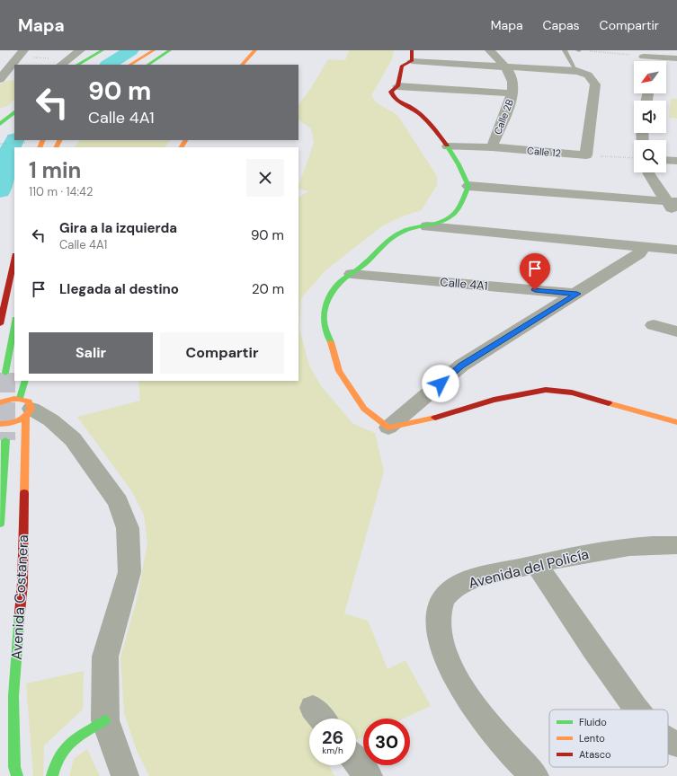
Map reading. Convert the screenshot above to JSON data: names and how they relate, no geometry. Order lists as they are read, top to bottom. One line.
{"streets":{"street":["Calle 2B","Calle 12","Calle 4A1","Avenida del Policía","Avenida Costanera"]},"crossings":[["Calle 2B","Calle 12"]],"legend":["Fluido","Lento","Atasco"],"north":"bottom left","page":{"header":"Mapa","nav":["Mapa","Capas","Compartir"],"turn":["90 m","Calle 4A1"],"heading":["1 min","110 m · 14:42"],"list":[{"name":"Gira a la izquierda","note":"Calle 4A1","value":"90 m"},{"name":"Llegada al destino","value":"20 m"}],"buttons":["Salir","Compartir"],"speed":"26 km/h","limit":"30"}}
